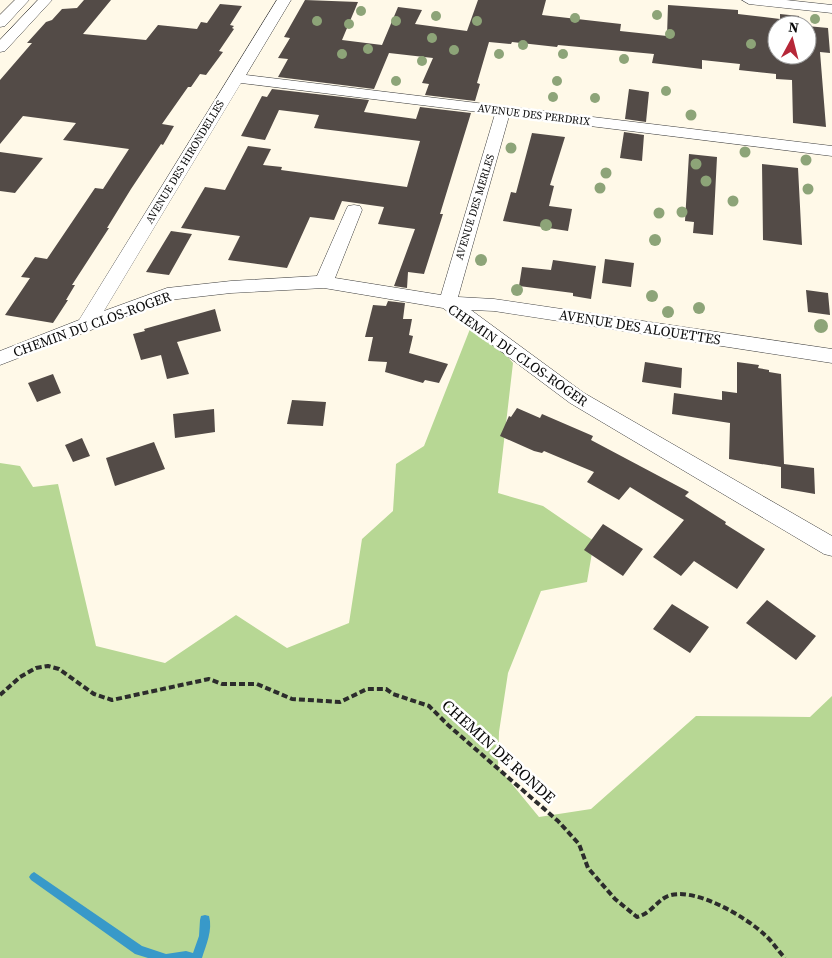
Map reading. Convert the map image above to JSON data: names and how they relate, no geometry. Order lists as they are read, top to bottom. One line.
{"streets":{"street":["AVENUE DES PERDRIX","AVENUE DES HIRONDELLES","AVENUE DES MERLES","CHEMIN DU CLOS-ROGER","AVENUE DES ALOUETTES"],"path":["CHEMIN DE RONDE"]},"crossings":[["AVENUE DES PERDRIX","AVENUE DES HIRONDELLES"],["AVENUE DES PERDRIX","AVENUE DES MERLES"],["AVENUE DES HIRONDELLES","CHEMIN DU CLOS-ROGER"],["AVENUE DES MERLES","CHEMIN DU CLOS-ROGER"],["AVENUE DES MERLES","AVENUE DES ALOUETTES"],["CHEMIN DU CLOS-ROGER","AVENUE DES ALOUETTES"]],"north":"top"}
